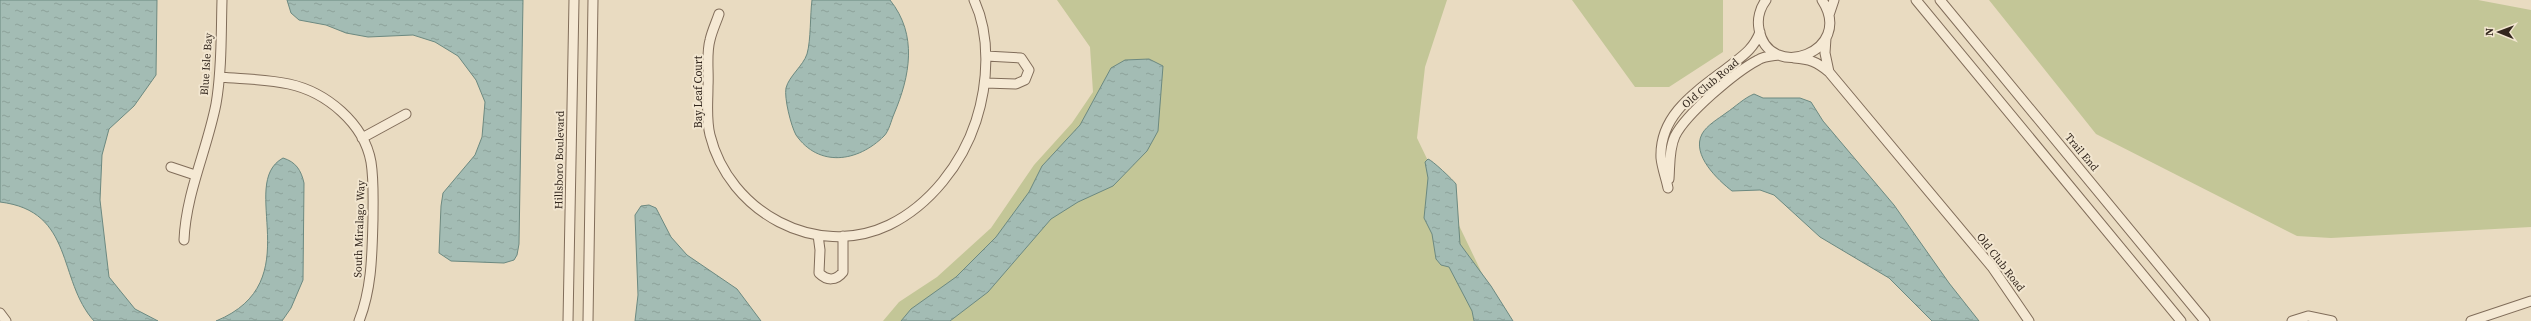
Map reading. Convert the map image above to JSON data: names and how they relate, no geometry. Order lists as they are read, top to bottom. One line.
{"streets":{"street":["Blue Isle Bay","Old Club Road","Bay Leaf Court","Trail End","Hillsboro Boulevard","South Miralago Way"]},"crossings":[["Blue Isle Bay","South Miralago Way"]],"north":"left"}
